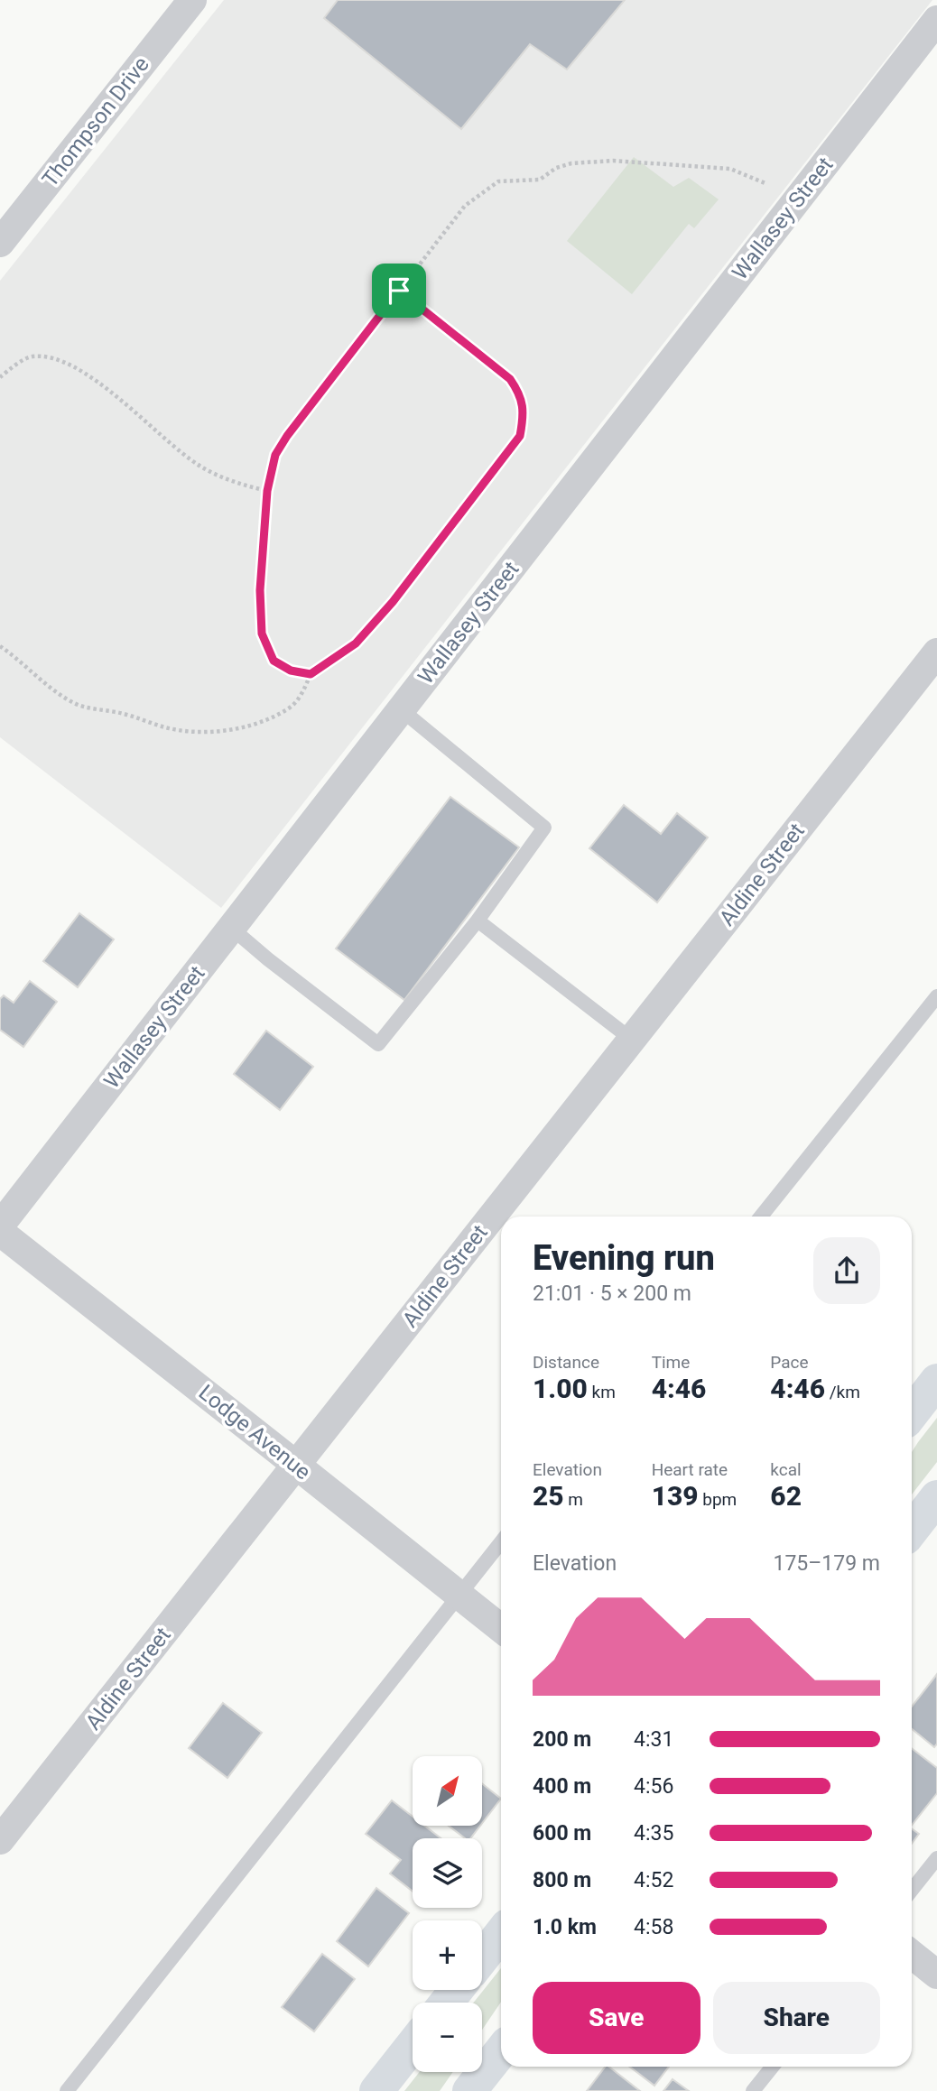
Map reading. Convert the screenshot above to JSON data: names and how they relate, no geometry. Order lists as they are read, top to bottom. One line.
{"streets":{"street":["Thompson Drive","Wallasey Street","Aldine Street","Lodge Avenue"]},"crossings":[["Aldine Street","Lodge Avenue"]],"north":"top right","page":{"heading":["Evening run","21:01 · 5 × 200 m"],"stats":[["Distance","1.00 km"],["Time","4:46"],["Pace","4:46 /km"],["Elevation","25 m"],["Heart rate","139 bpm"],["kcal","62"]],"chart":["Elevation","175–179 m"],"list":[{"name":"200 m","note":"4:31"},{"name":"400 m","note":"4:56"},{"name":"600 m","note":"4:35"},{"name":"800 m","note":"4:52"},{"name":"1.0 km","note":"4:58"}],"map_buttons":["+","−"],"buttons":["Save","Share"]}}
